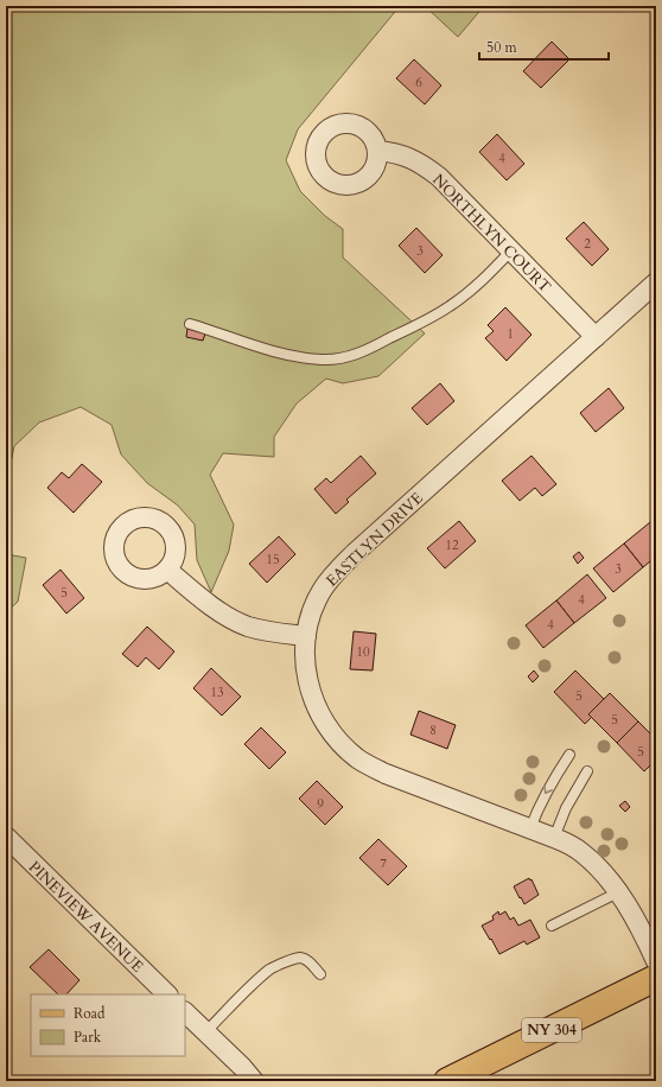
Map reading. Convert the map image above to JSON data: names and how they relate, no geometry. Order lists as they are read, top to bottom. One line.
{"streets":{"main road":["NY 304"],"street":["NORTHLYN COURT","EASTLYN DRIVE","PINEVIEW AVENUE"]},"crossings":[["NORTHLYN COURT","EASTLYN DRIVE"]],"house_numbers":["6","4","2","3","1","12","15","3","5","4","4","10","13","5","5","8","5","9","7"],"legend":["Road","Park"],"scale_bar":"50 m"}
